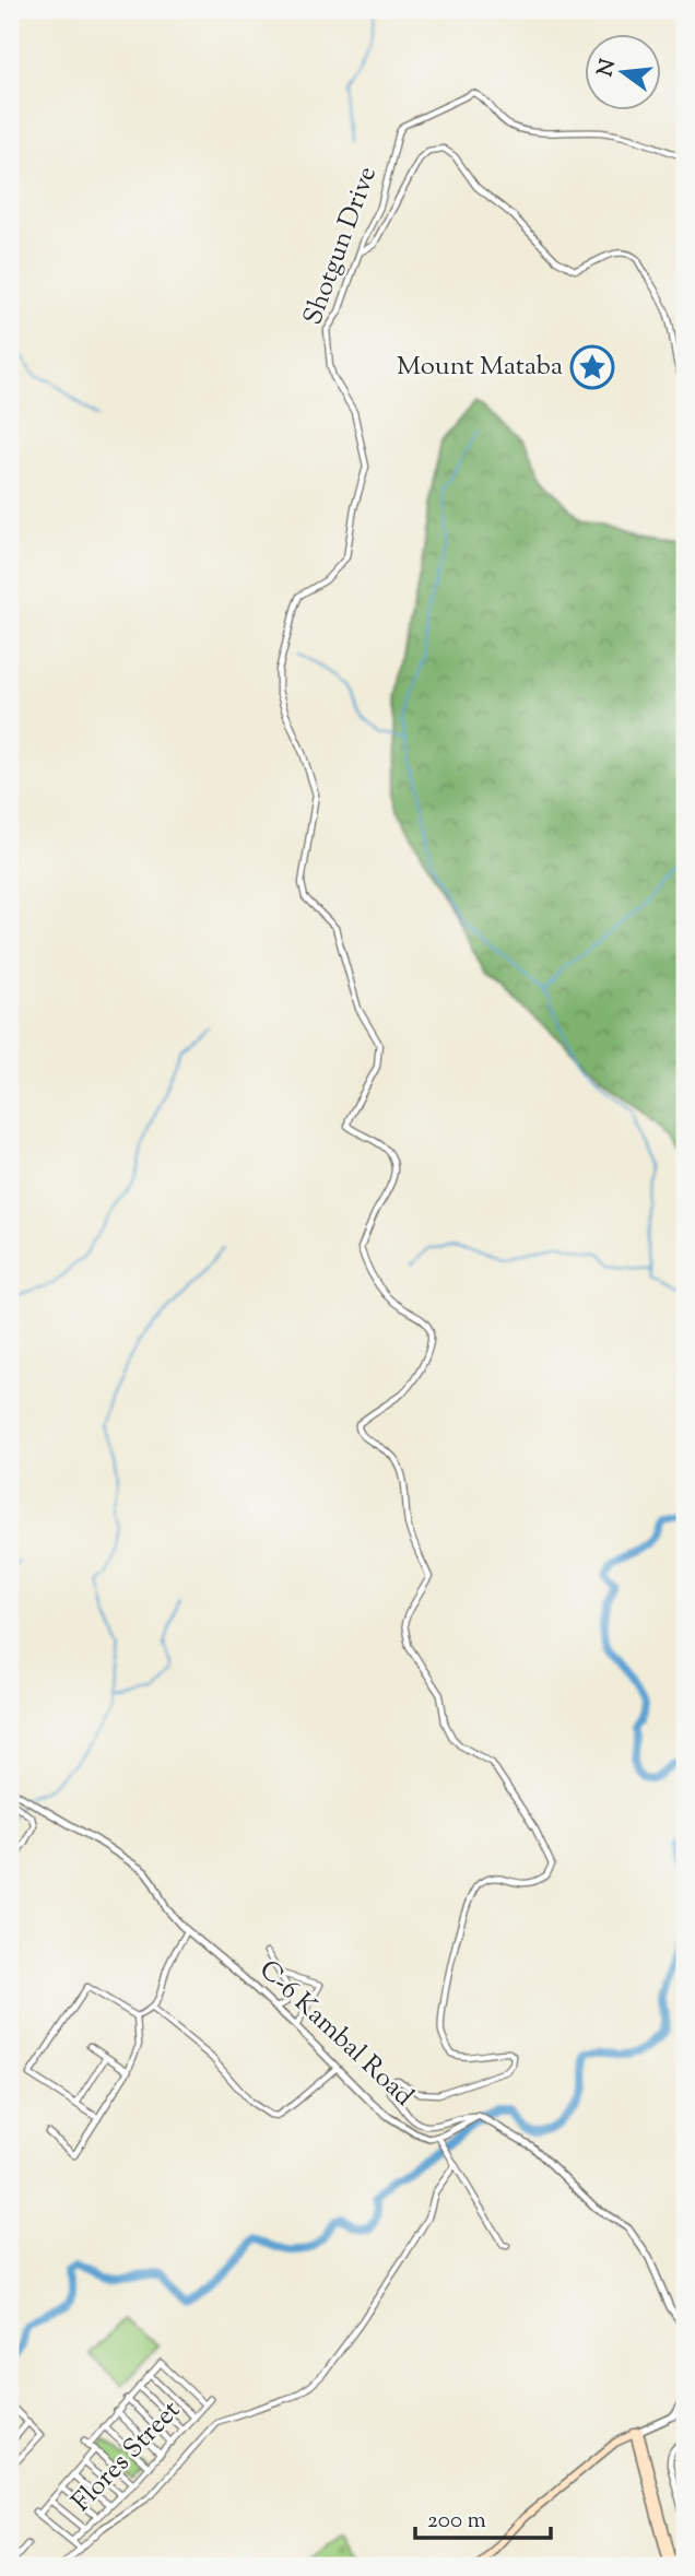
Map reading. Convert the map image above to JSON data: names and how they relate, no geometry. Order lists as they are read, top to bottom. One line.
{"streets":{"street":["Shotgun Drive","C-6 Kambal Road","Flores Street"]},"places":{"place":["Mount Mataba"]},"scale_bar":"200 m","north":"left"}
